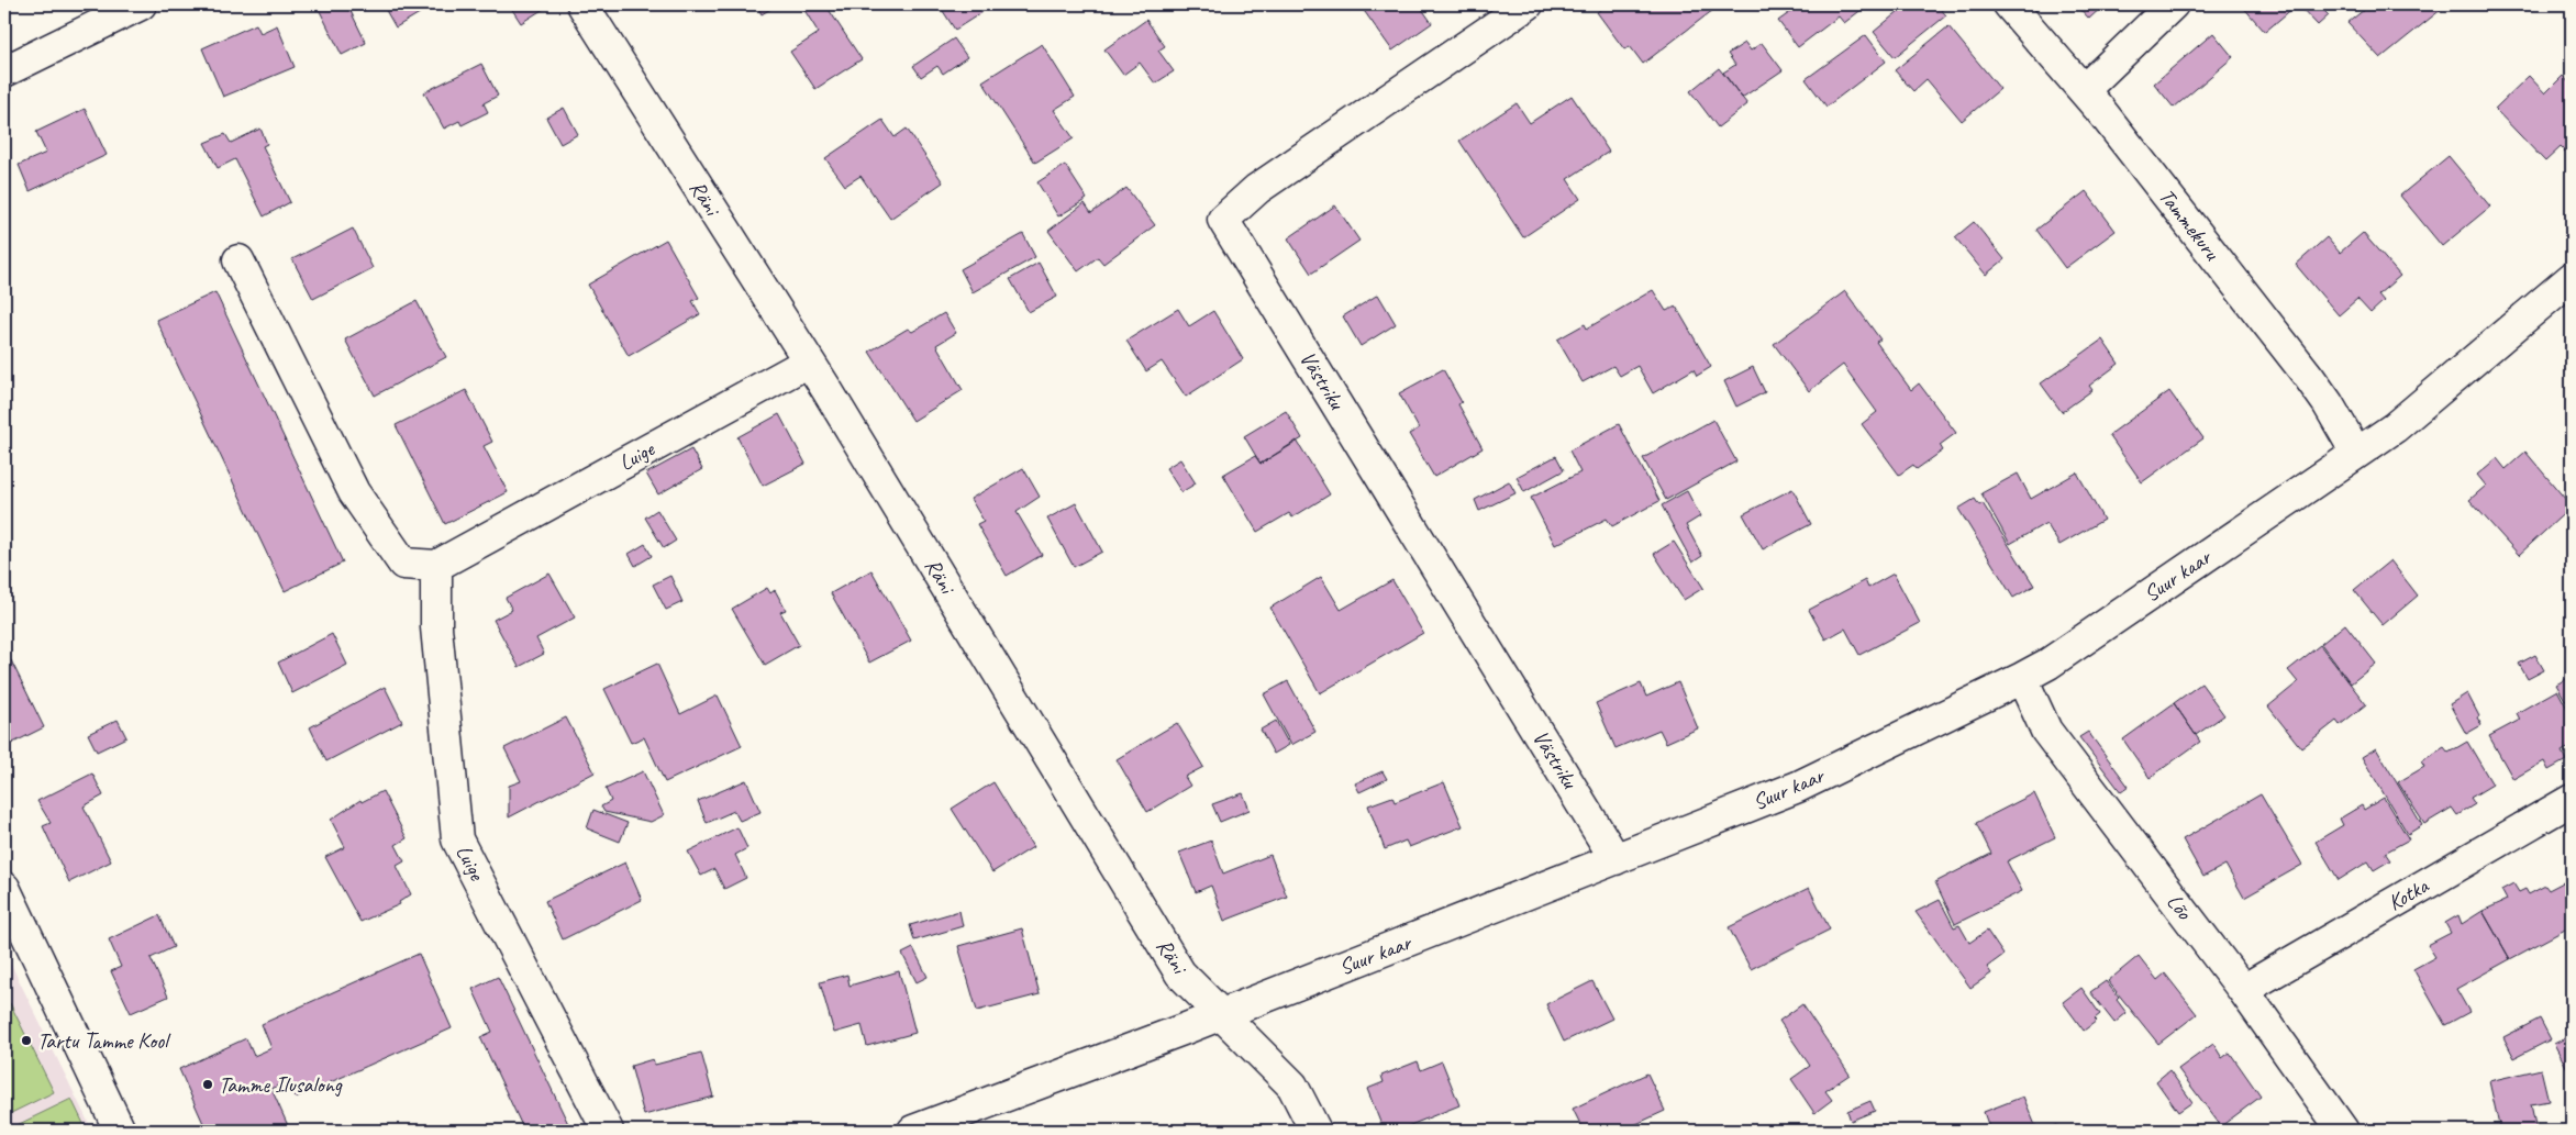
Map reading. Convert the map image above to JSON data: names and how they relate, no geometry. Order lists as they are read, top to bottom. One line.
{"streets":{"street":["Räni","Tammekuru","Västriku","Luige","Suur kaar","Kotka","Lõo"]},"crossings":[["Räni","Luige"],["Räni","Suur kaar"],["Tammekuru","Suur kaar"],["Västriku","Suur kaar"],["Suur kaar","Lõo"],["Kotka","Lõo"]],"places":["Tartu Tamme Kool","Tamme Ilusalong"]}
